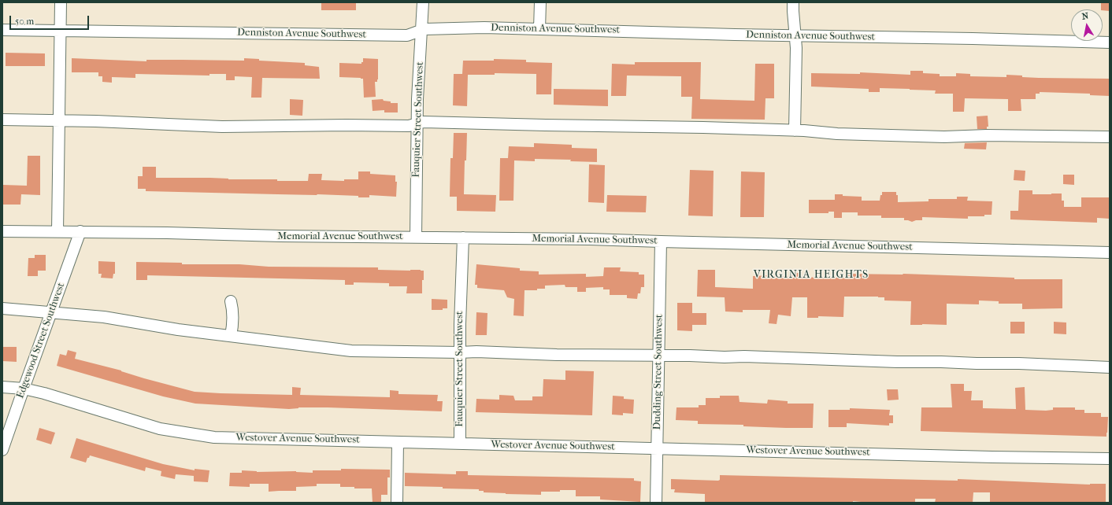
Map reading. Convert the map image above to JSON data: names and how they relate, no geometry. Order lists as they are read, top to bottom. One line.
{"streets":{"street":["Denniston Avenue Southwest","Fauquier Street Southwest","Memorial Avenue Southwest","Edgewood Street Southwest","Dudding Street Southwest","Westover Avenue Southwest"]},"crossings":[["Denniston Avenue Southwest","Fauquier Street Southwest"],["Fauquier Street Southwest","Memorial Avenue Southwest"],["Fauquier Street Southwest","Westover Avenue Southwest"],["Memorial Avenue Southwest","Edgewood Street Southwest"],["Memorial Avenue Southwest","Dudding Street Southwest"],["Edgewood Street Southwest","Westover Avenue Southwest"],["Dudding Street Southwest","Westover Avenue Southwest"]],"districts":["VIRGINIA HEIGHTS"],"scale_bar":"50 m","north":"top"}
